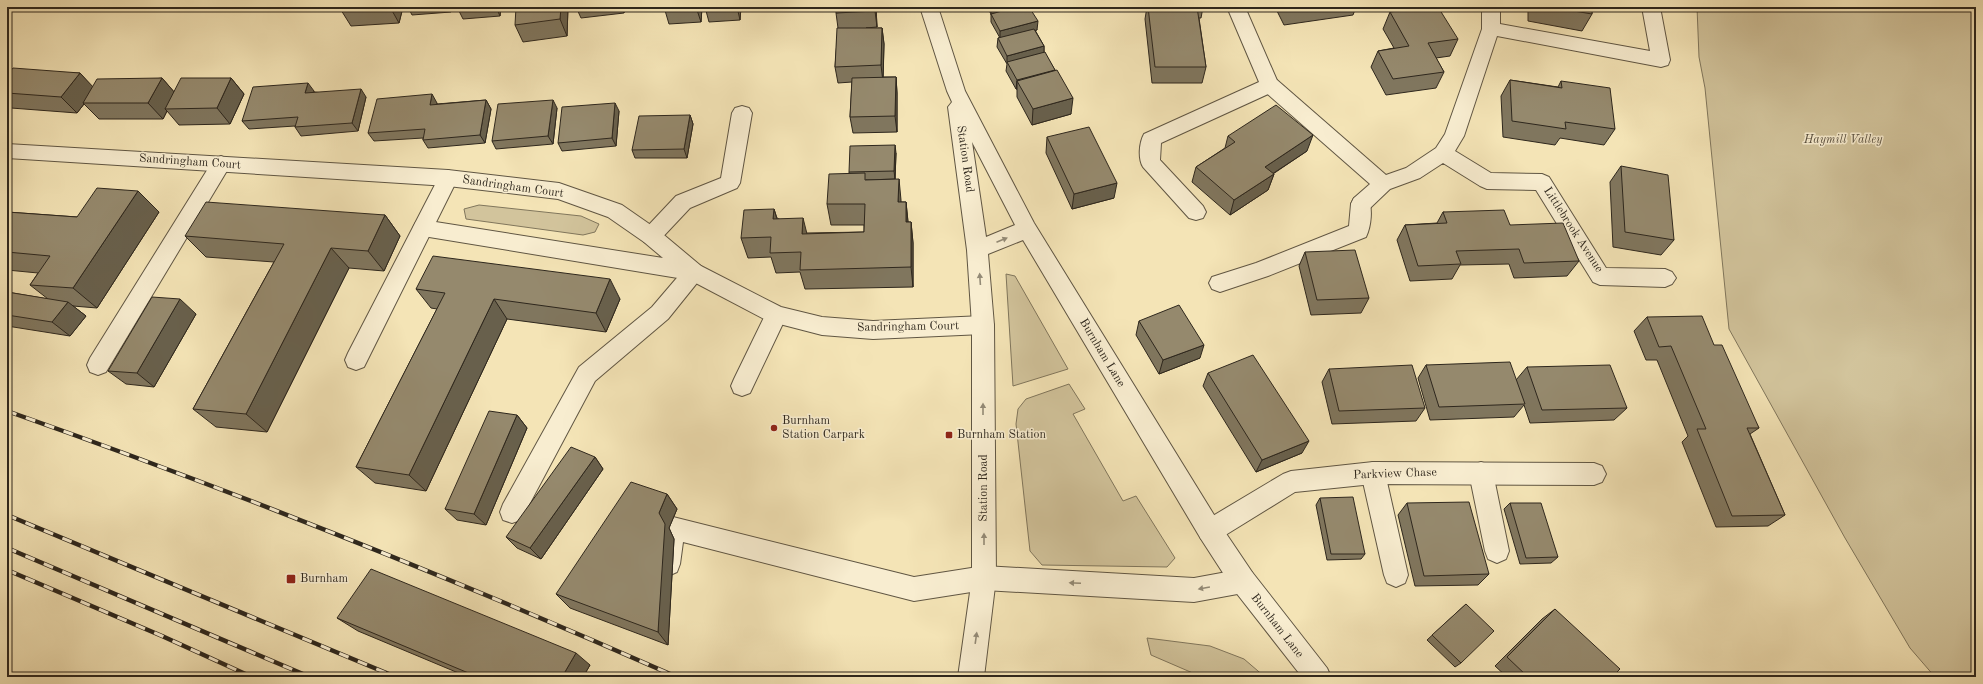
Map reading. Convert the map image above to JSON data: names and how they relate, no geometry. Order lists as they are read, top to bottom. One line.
{"streets":{"street":["Station Road","Sandringham Court","Littlebrook Avenue","Burnham Lane","Parkview Chase"]},"crossings":[["Station Road","Sandringham Court"],["Station Road","Burnham Lane"],["Burnham Lane","Parkview Chase"]],"one_way":["Station Road"],"parks":["Haymill Valley"],"places":{"other":["Burnham Station Carpark"],"transit":["Burnham Station","Burnham"]}}
